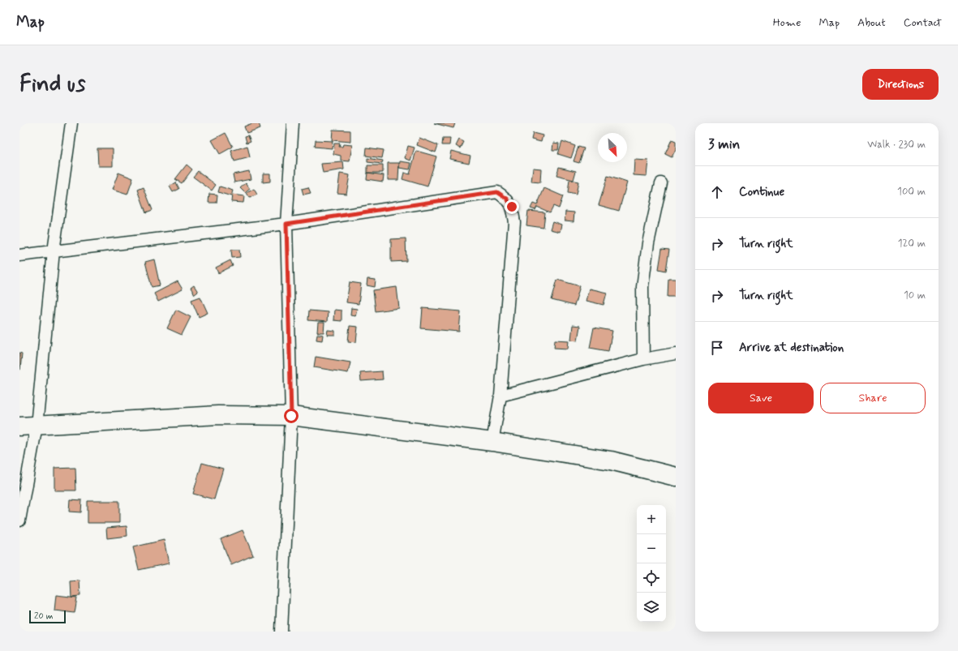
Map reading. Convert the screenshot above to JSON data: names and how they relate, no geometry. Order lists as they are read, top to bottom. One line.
{"scale_bar":"20 m","north":"bottom right","page":{"header":"Map","nav":["Home","Map","About","Contact"],"buttons":["Directions",["Save","Share"]],"title":"Find us","heading":["3 min","Walk · 230 m"],"list":[["Continue","100 m"],["Turn right","120 m"],["Turn right","10 m"],"Arrive at destination"],"map_buttons":["+","−"],"scale":"20 m"}}
